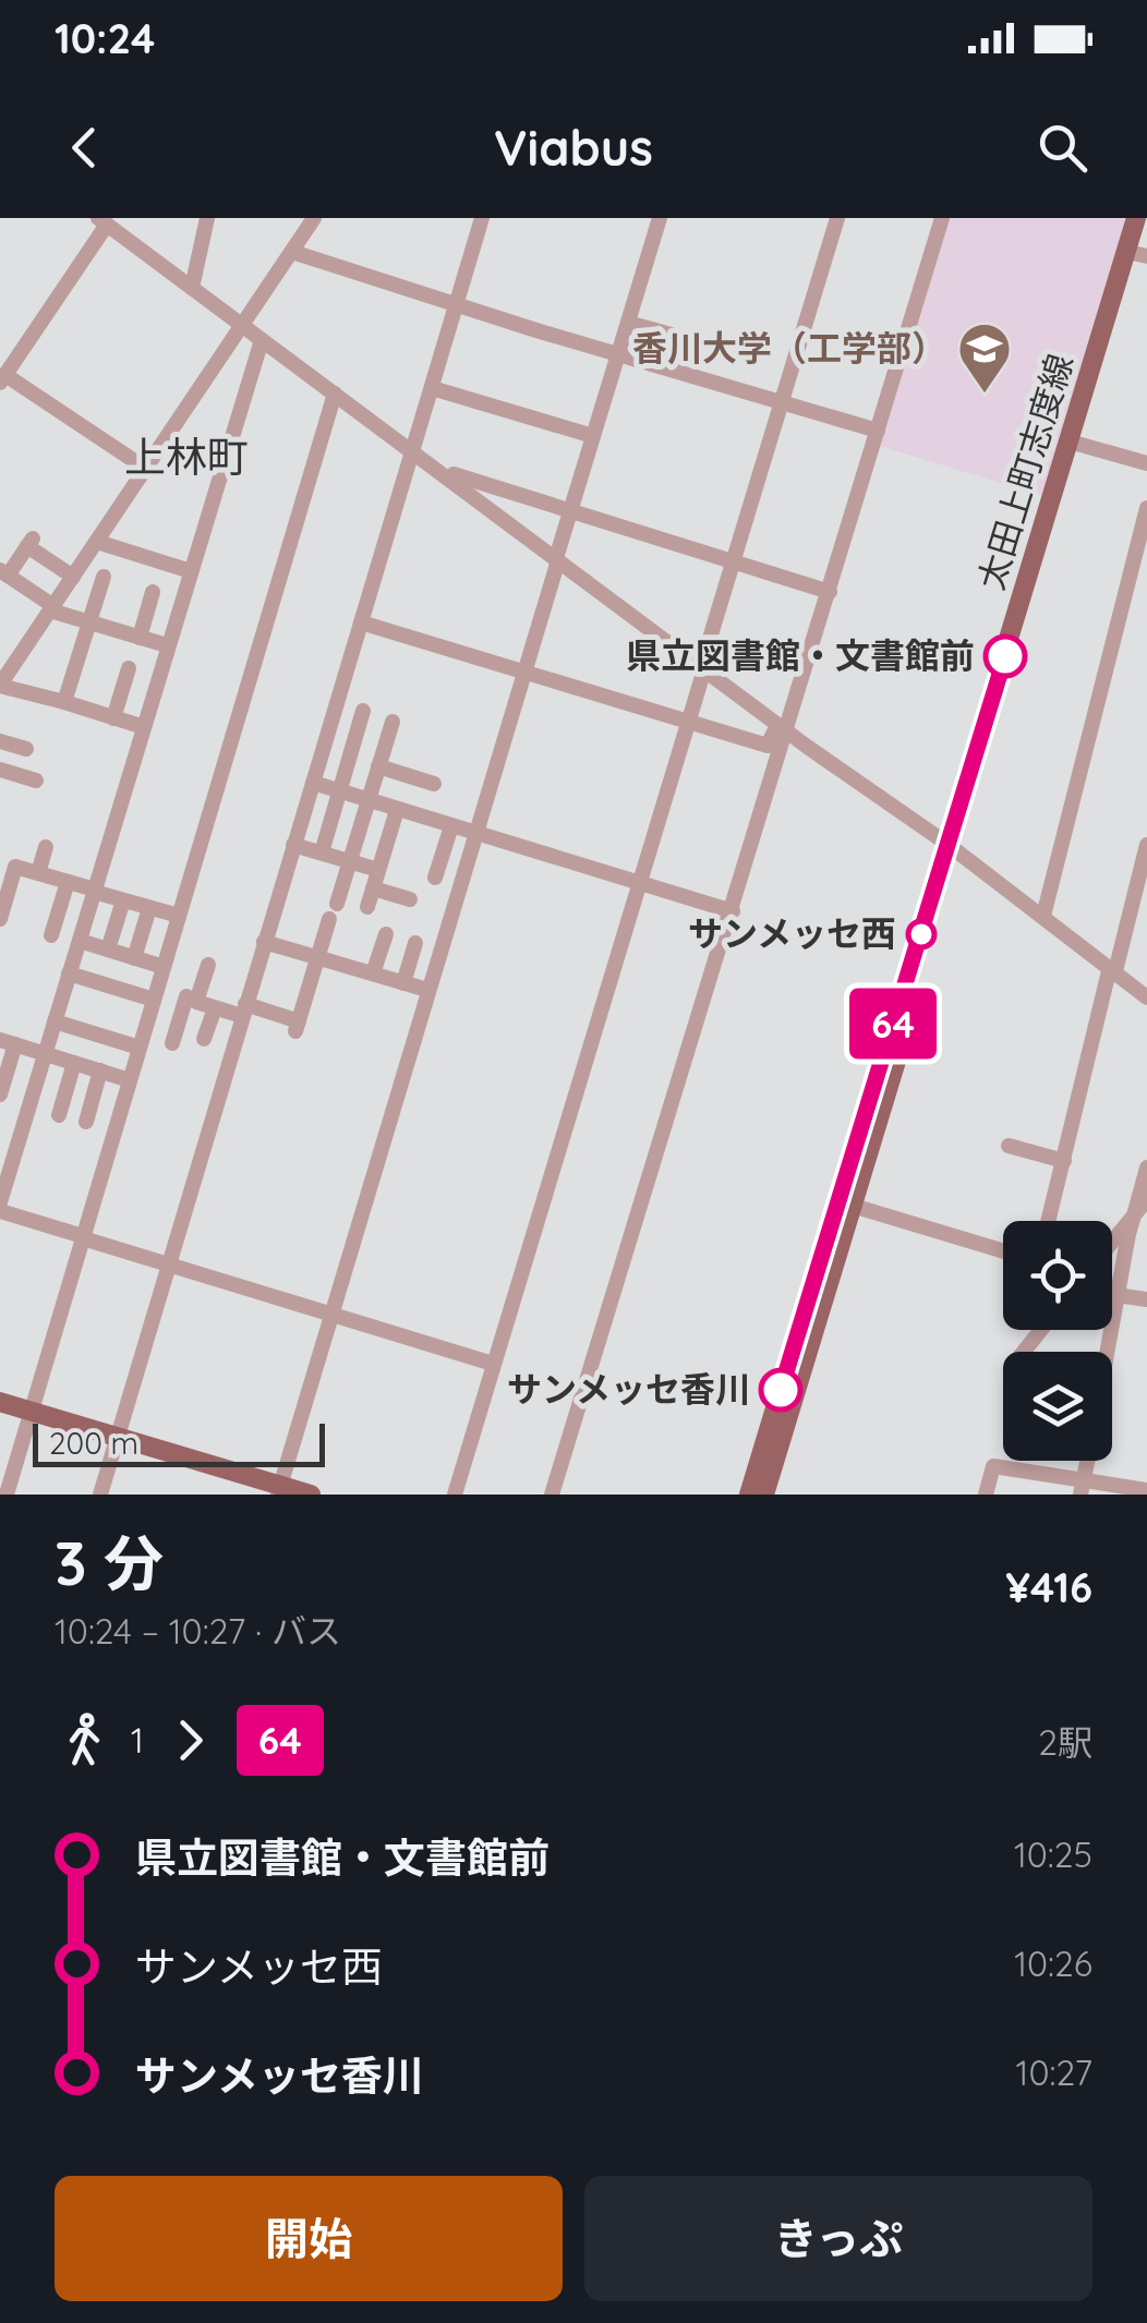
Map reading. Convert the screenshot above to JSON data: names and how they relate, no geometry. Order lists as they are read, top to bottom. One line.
{"streets":{"main road":["太田上町志度線"]},"districts":["上林町"],"places":{"school or university":["香川大学（工学部）"],"other":["県立図書館・文書館前","サンメッセ西","サンメッセ香川"]},"lines":["bus line 64"],"scale_bar":"200 m","page":{"status":"10:24","header":"Viabus","on_map":"64","scale":"200 m","heading":["3 分","10:24 – 10:27 · バス","¥416"],"legs":["1","64","2駅"],"list":[{"name":"県立図書館・文書館前","value":"10:25"},{"name":"サンメッセ西","value":"10:26"},{"name":"サンメッセ香川","value":"10:27"}],"buttons":["開始","きっぷ"]}}
